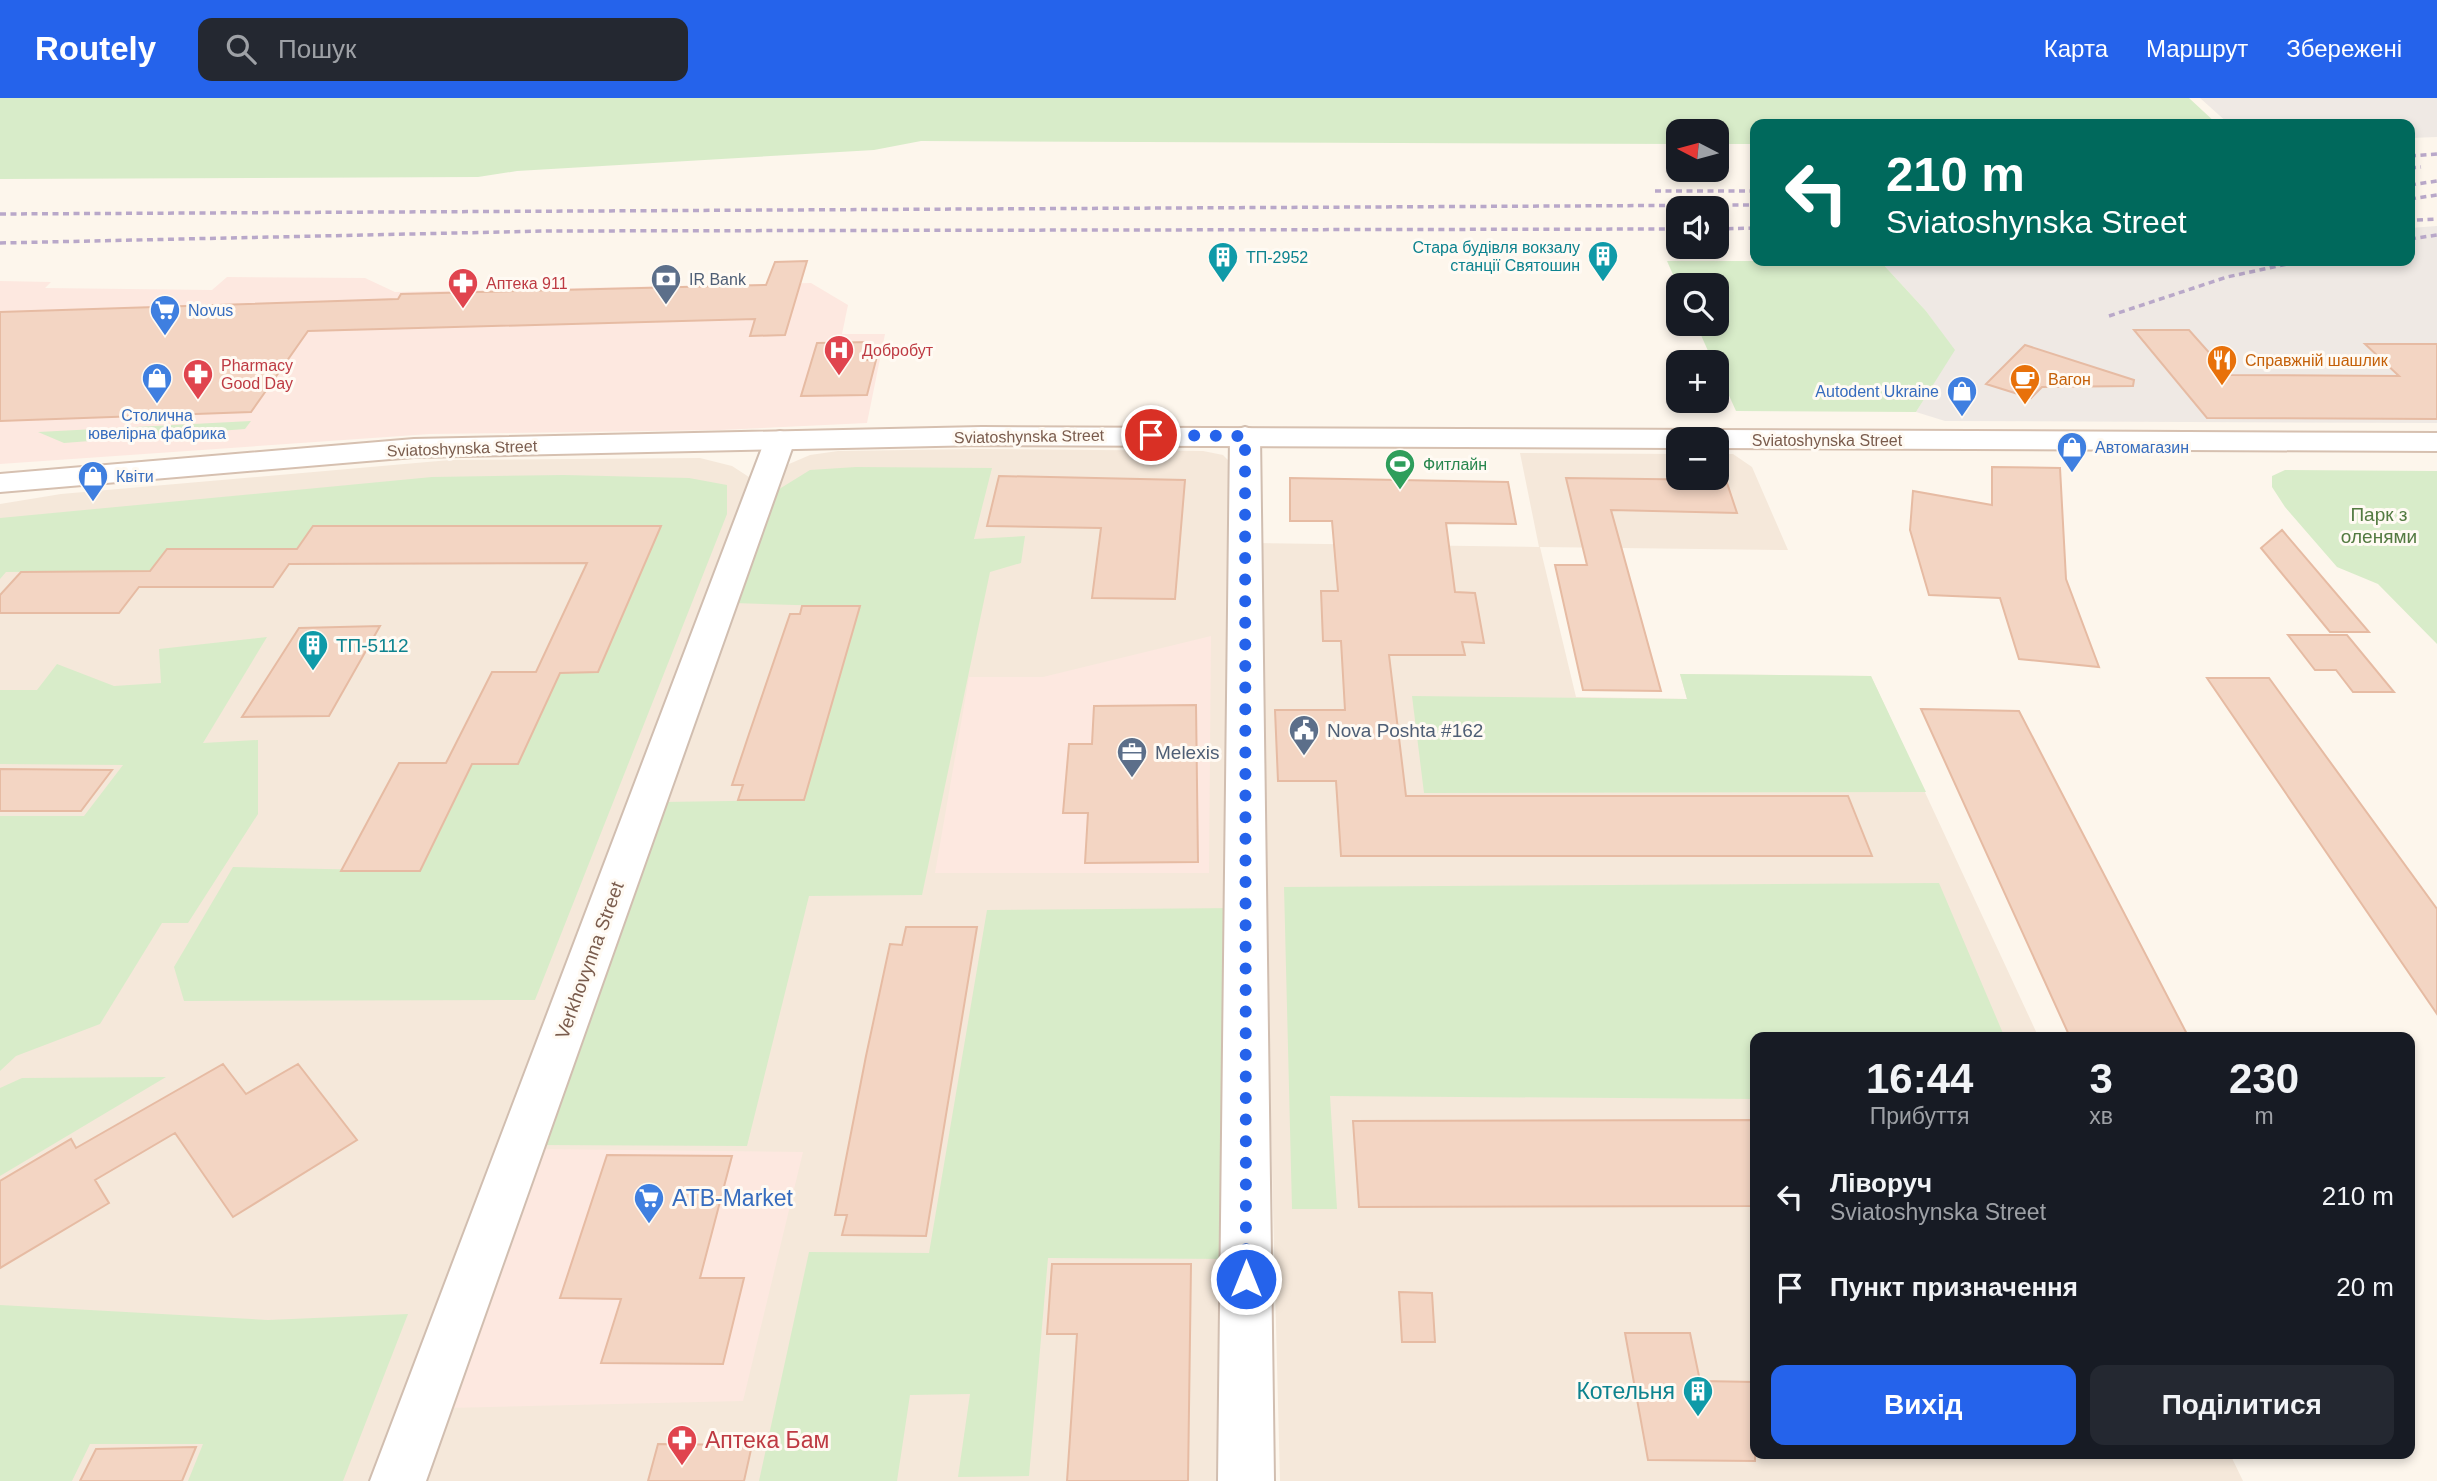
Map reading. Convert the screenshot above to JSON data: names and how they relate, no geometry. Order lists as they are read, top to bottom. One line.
{"streets":{"main road":["Sviatoshynska Street","Verkhovynna Street"]},"crossings":[["Sviatoshynska Street","Verkhovynna Street"]],"parks":["Парк з оленями"],"places":{"building":["Стара будівля вокзалу станції Святошин","ТП-2952","ТП-5112","Котельня"],"bank":["IR Bank"],"pharmacy":["Аптека 911","Pharmacy Good Day","Аптека Бам"],"supermarket":["Novus","ATB-Market"],"hospital":["Добробут"],"restaurant":["Справжній шашлик"],"shop":["Столична ювелірна фабрика","Autodent Ukraine","Автомагазин","Квіти"],"cafe":["Вагон"],"sports":["Фитлайн"],"public building":["Nova Poshta #162"],"office":["Melexis"]},"north":"left","page":{"header":"Routely","search":"Пошук","nav":["Карта","Маршрут","Збережені"],"map_buttons":["+","−"],"turn":["210 m","Sviatoshynska Street"],"eta":["16:44","Прибуття","3","хв","230","m"],"list":[{"name":"Ліворуч","note":"Sviatoshynska Street","value":"210 m"},{"name":"Пункт призначення","value":"20 m"}],"buttons":["Вихід","Поділитися"]}}
